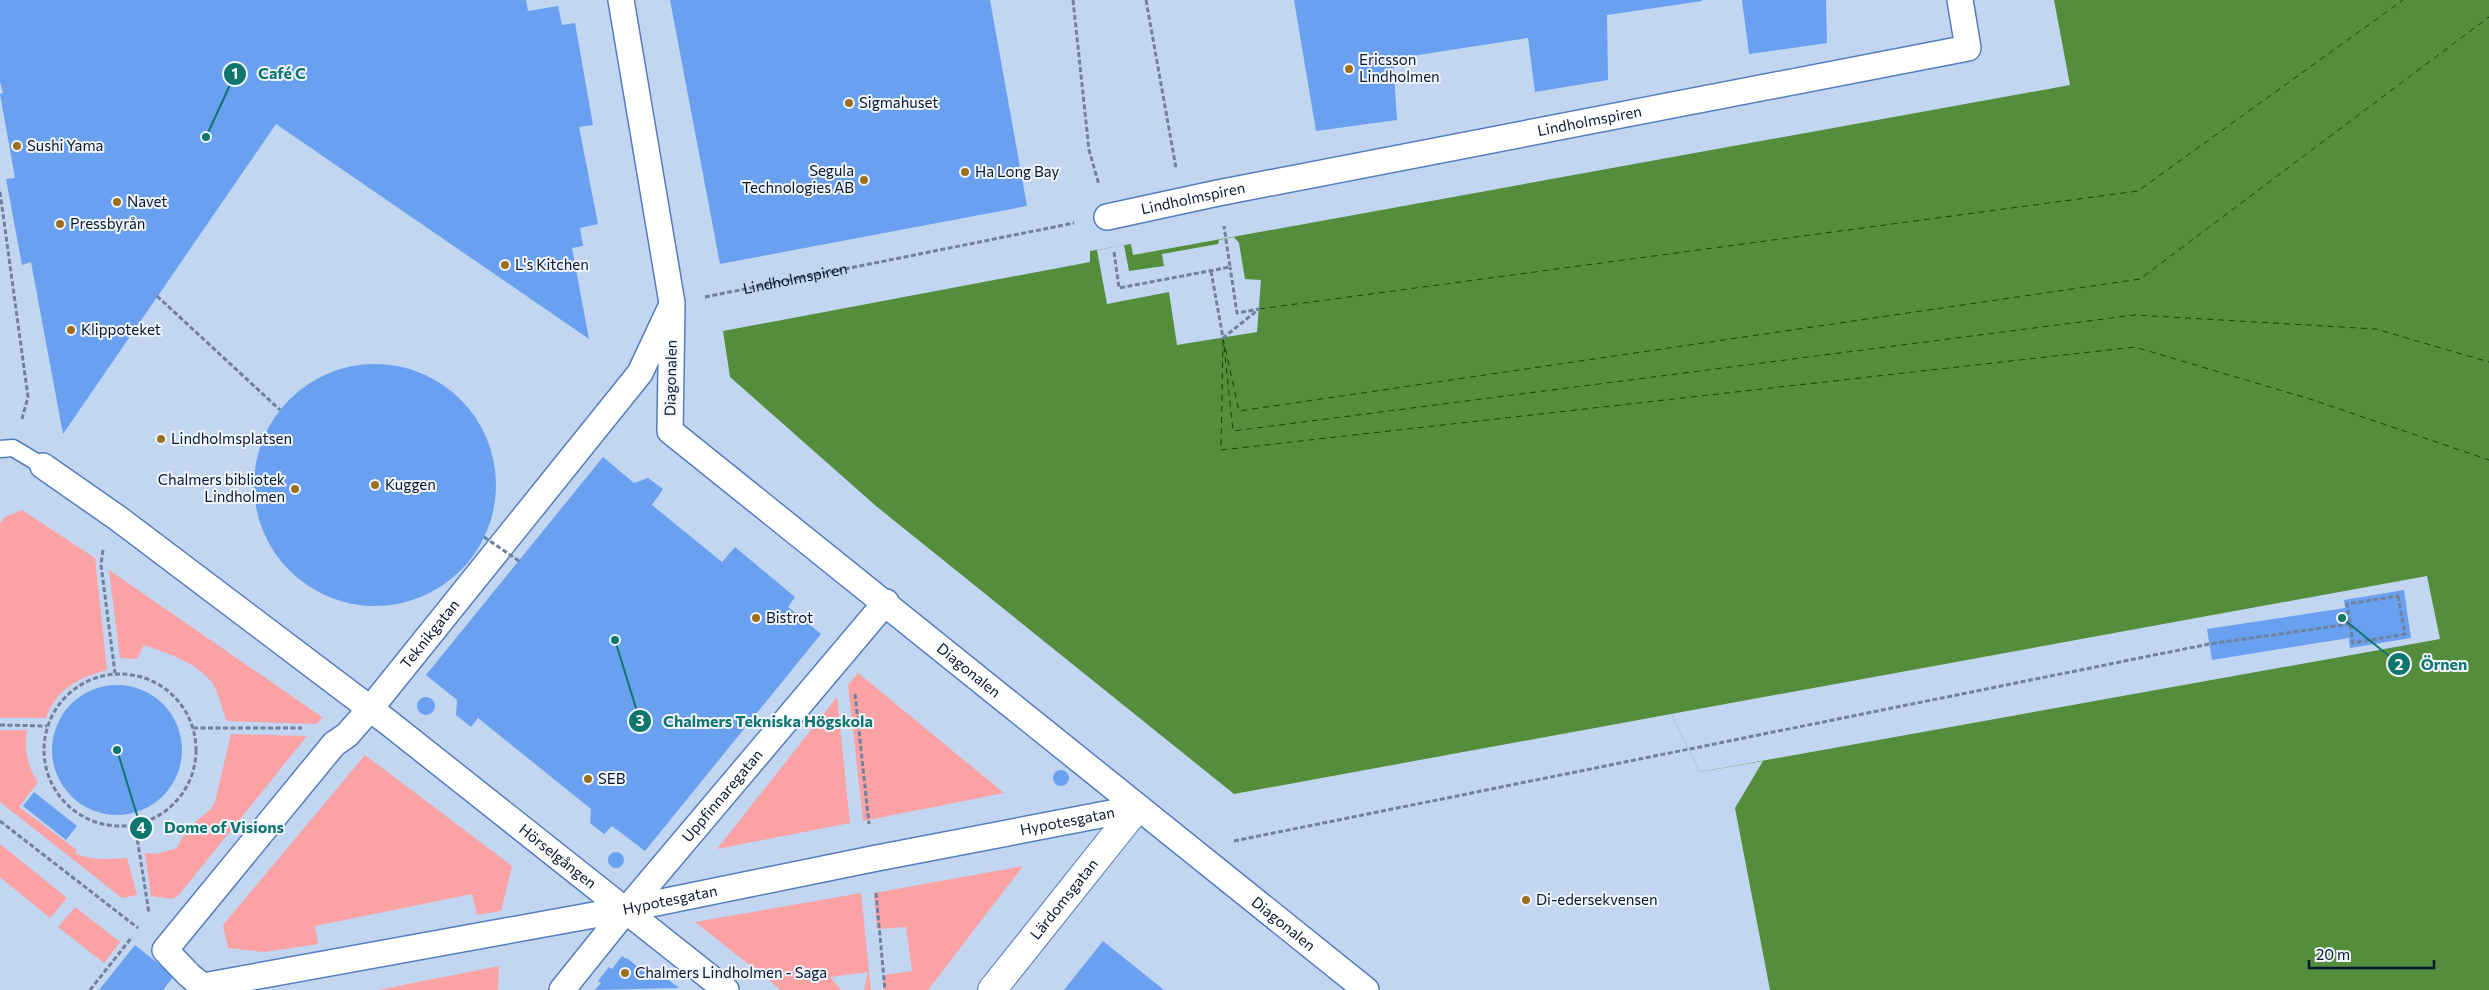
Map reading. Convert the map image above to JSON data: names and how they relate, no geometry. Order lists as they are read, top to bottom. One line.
{"streets":{"street":["Lindholmspiren","Diagonalen","Teknikgatan","Uppfinnaregatan","Hypotesgatan","Hörselgången","Lärdomsgatan"]},"crossings":[["Lindholmspiren","Diagonalen"],["Lindholmspiren","Teknikgatan"],["Diagonalen","Teknikgatan"],["Diagonalen","Uppfinnaregatan"],["Diagonalen","Hypotesgatan"],["Diagonalen","Lärdomsgatan"],["Teknikgatan","Hörselgången"],["Uppfinnaregatan","Hypotesgatan"],["Uppfinnaregatan","Hörselgången"],["Hypotesgatan","Hörselgången"],["Hypotesgatan","Lärdomsgatan"]],"places":["Ericsson Lindholmen","Sigmahuset","Café C","Sushi Yama","Ha Long Bay","Segula Technologies AB","Navet","Pressbyrån","L's Kitchen","Klippoteket","Lindholmsplatsen","Kuggen","Chalmers bibliotek Lindholmen","Bistrot","Örnen","Chalmers Tekniska Högskola","Dome of Visions","SEB","Di-edersekvensen","Chalmers Lindholmen - Saga"],"scale_bar":"20 m"}
